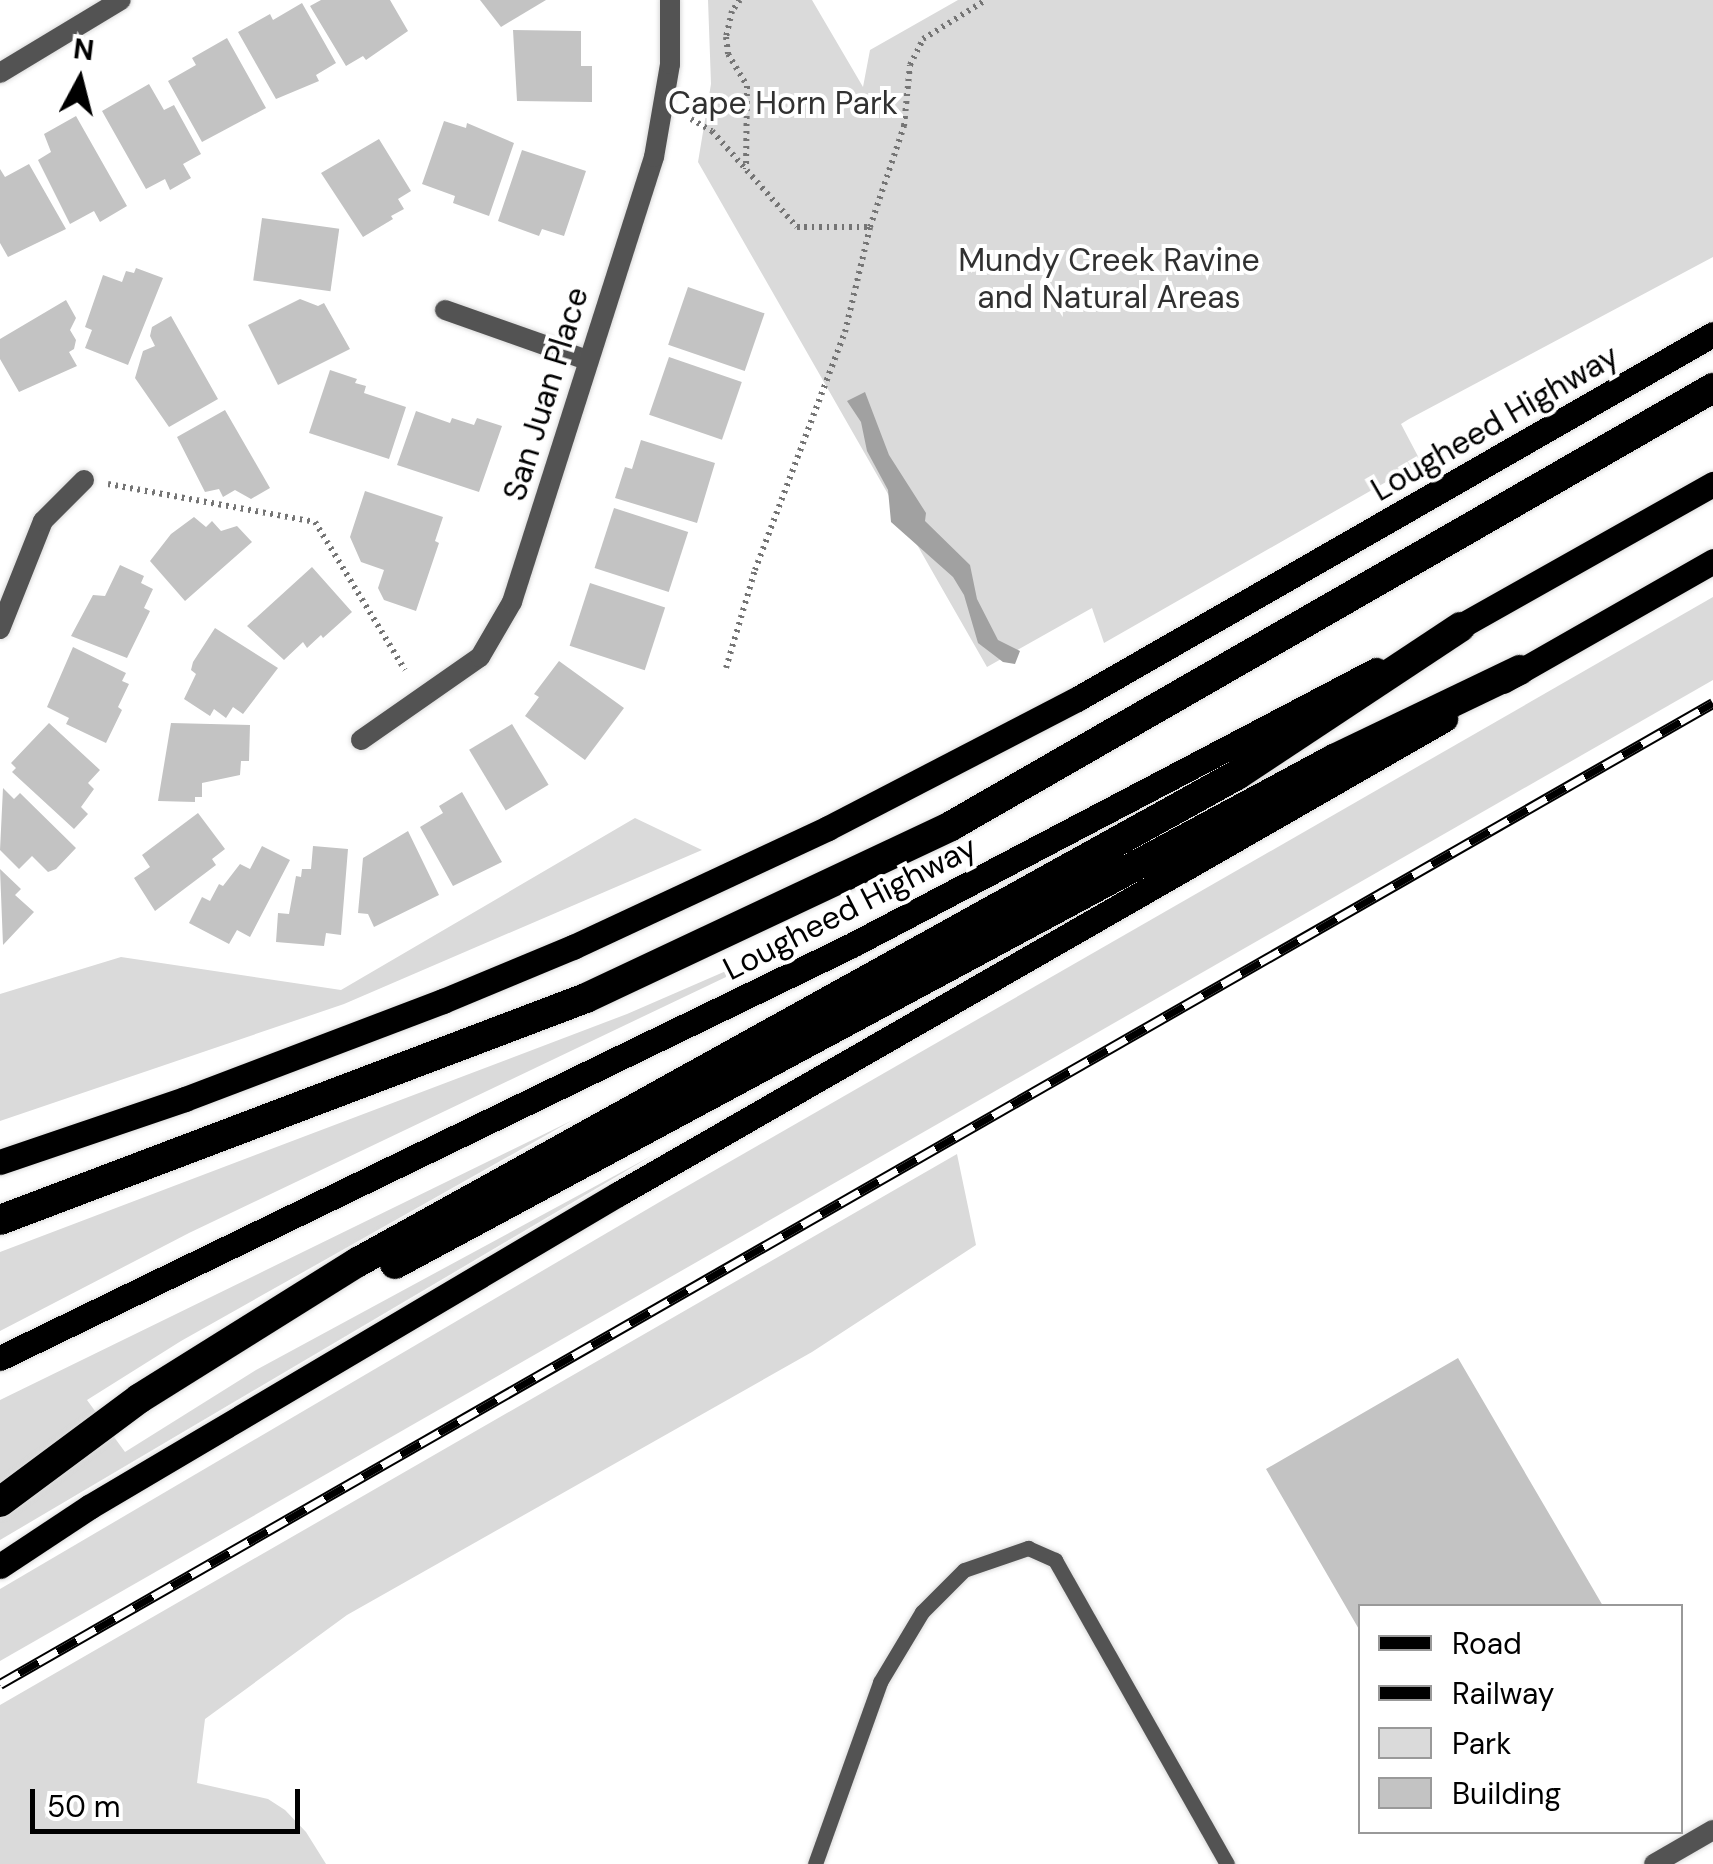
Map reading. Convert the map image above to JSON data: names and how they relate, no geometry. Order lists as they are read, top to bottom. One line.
{"streets":{"main road":["Lougheed Highway"],"street":["San Juan Place"]},"parks":["Cape Horn Park","Mundy Creek Ravine and Natural Areas"],"legend":["Road","Railway","Park","Building"],"scale_bar":"50 m","north":"top"}
